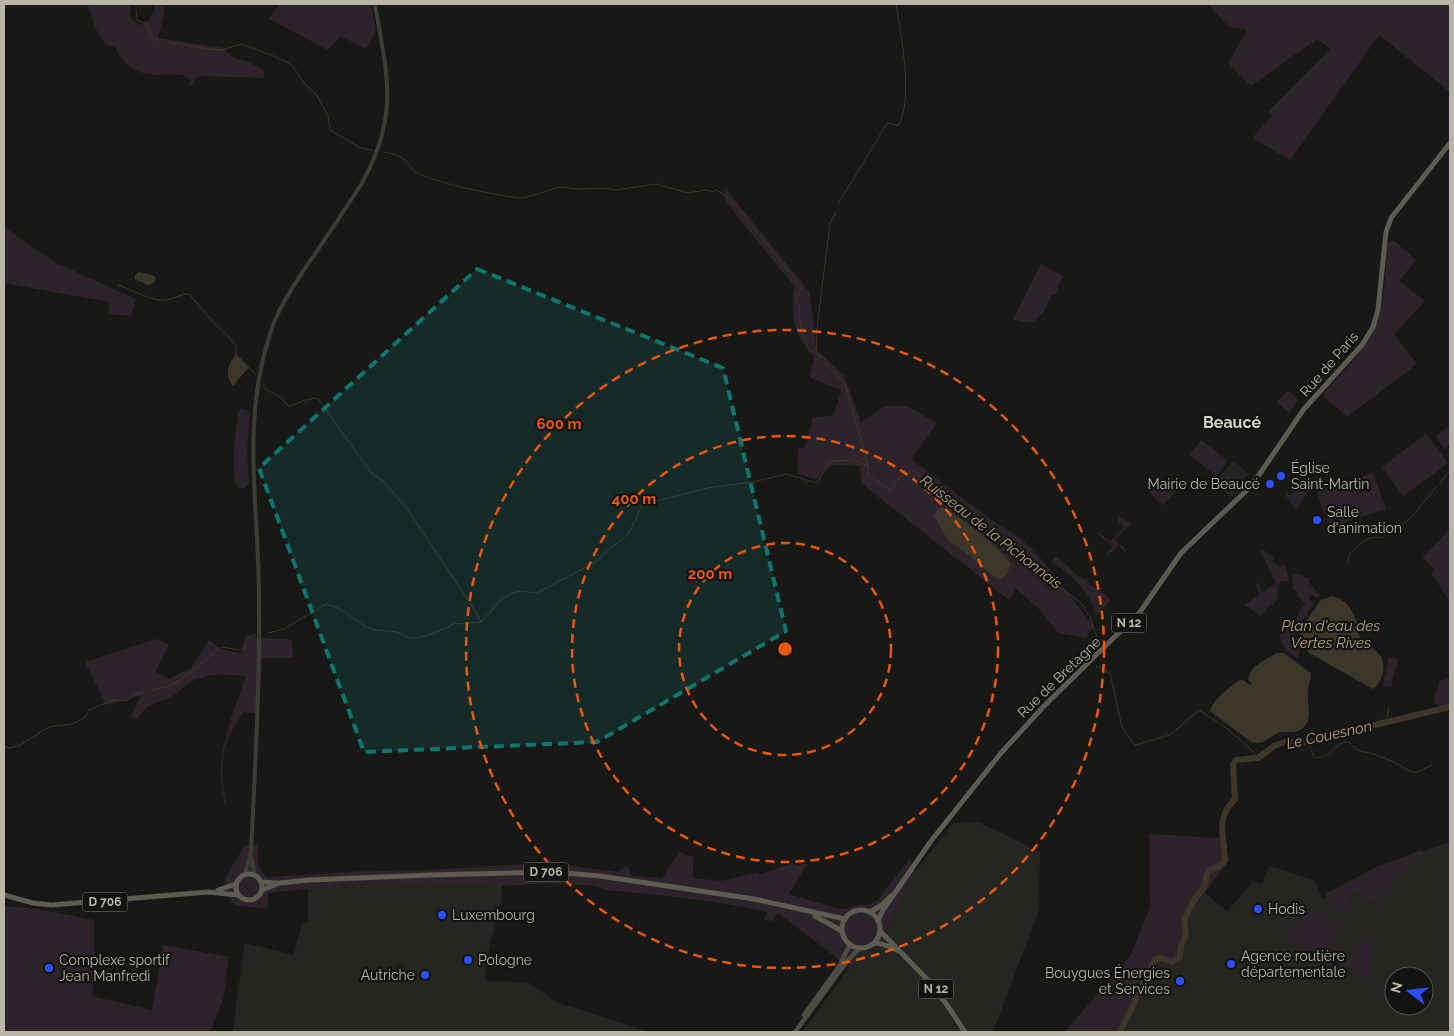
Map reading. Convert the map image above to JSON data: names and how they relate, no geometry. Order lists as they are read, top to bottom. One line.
{"streets":{"main road":["Rue de Paris","N 12","Rue de Bretagne","D 706"]},"crossings":[["Rue de Paris","Rue de Bretagne"],["N 12","Rue de Bretagne"],["N 12","D 706"],["Rue de Bretagne","D 706"]],"districts":["Beaucé"],"water":["Ruisseau de la Pichonnais","Plan d'eau des Vertes Rives","Le Couesnon"],"places":["Église Saint-Martin","Mairie de Beaucé","Salle d'animation","Hodis","Luxembourg","Pologne","Agence routière départementale","Complexe sportif Jean Manfredi","Autriche","Bouygues Énergies et Services"],"north":"left","rings":["600 m","400 m","200 m"]}
